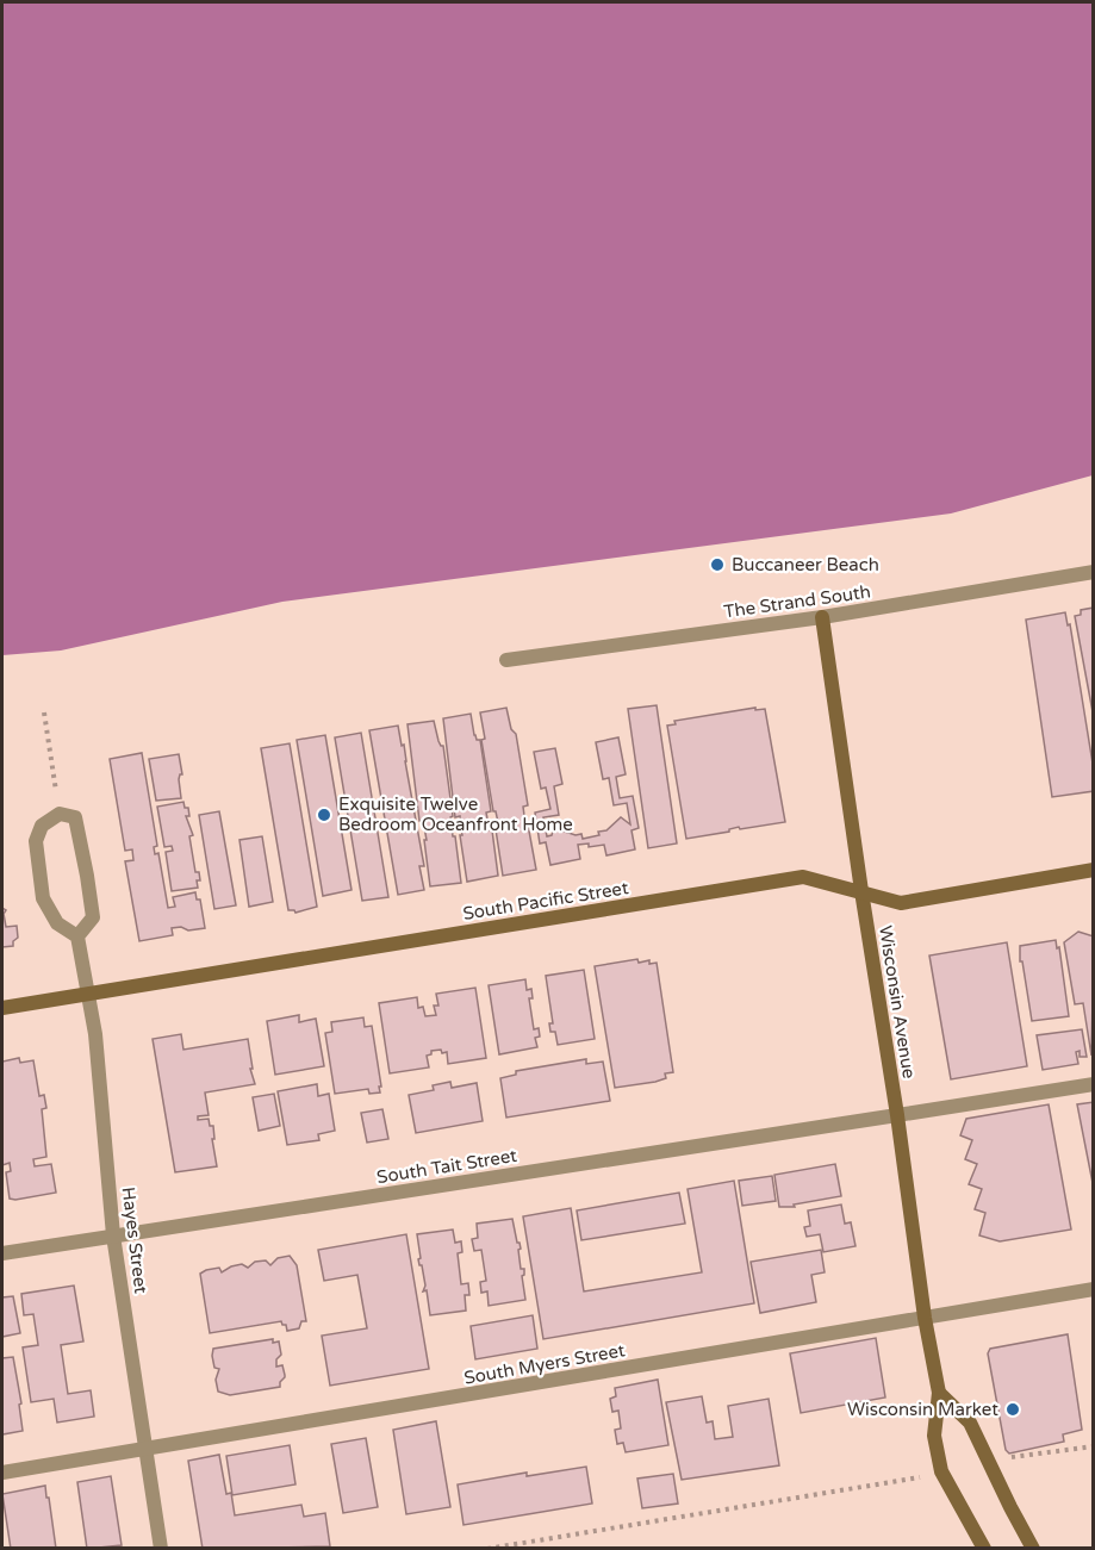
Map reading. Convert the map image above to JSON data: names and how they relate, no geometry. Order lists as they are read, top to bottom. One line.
{"streets":{"main road":["South Pacific Street","Wisconsin Avenue"],"street":["The Strand South","South Tait Street","Hayes Street","South Myers Street"]},"crossings":[["The Strand South","Wisconsin Avenue"],["South Pacific Street","Wisconsin Avenue"],["South Pacific Street","Hayes Street"],["Wisconsin Avenue","South Tait Street"],["Wisconsin Avenue","South Myers Street"],["South Tait Street","Hayes Street"],["Hayes Street","South Myers Street"]],"places":["Buccaneer Beach","Exquisite Twelve Bedroom Oceanfront Home","Wisconsin Market"]}
